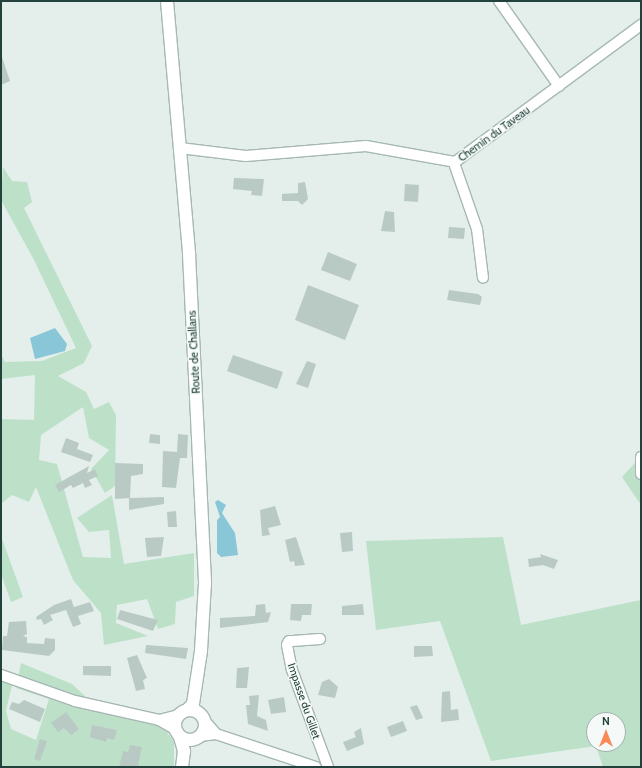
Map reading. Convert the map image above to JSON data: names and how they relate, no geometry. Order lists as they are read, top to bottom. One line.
{"streets":{"main road":["Route de Challans"],"street":["Chemin du Taveau","Impasse du Gillet"]},"crossings":[["Chemin du Taveau","Route de Challans"]],"north":"top"}
